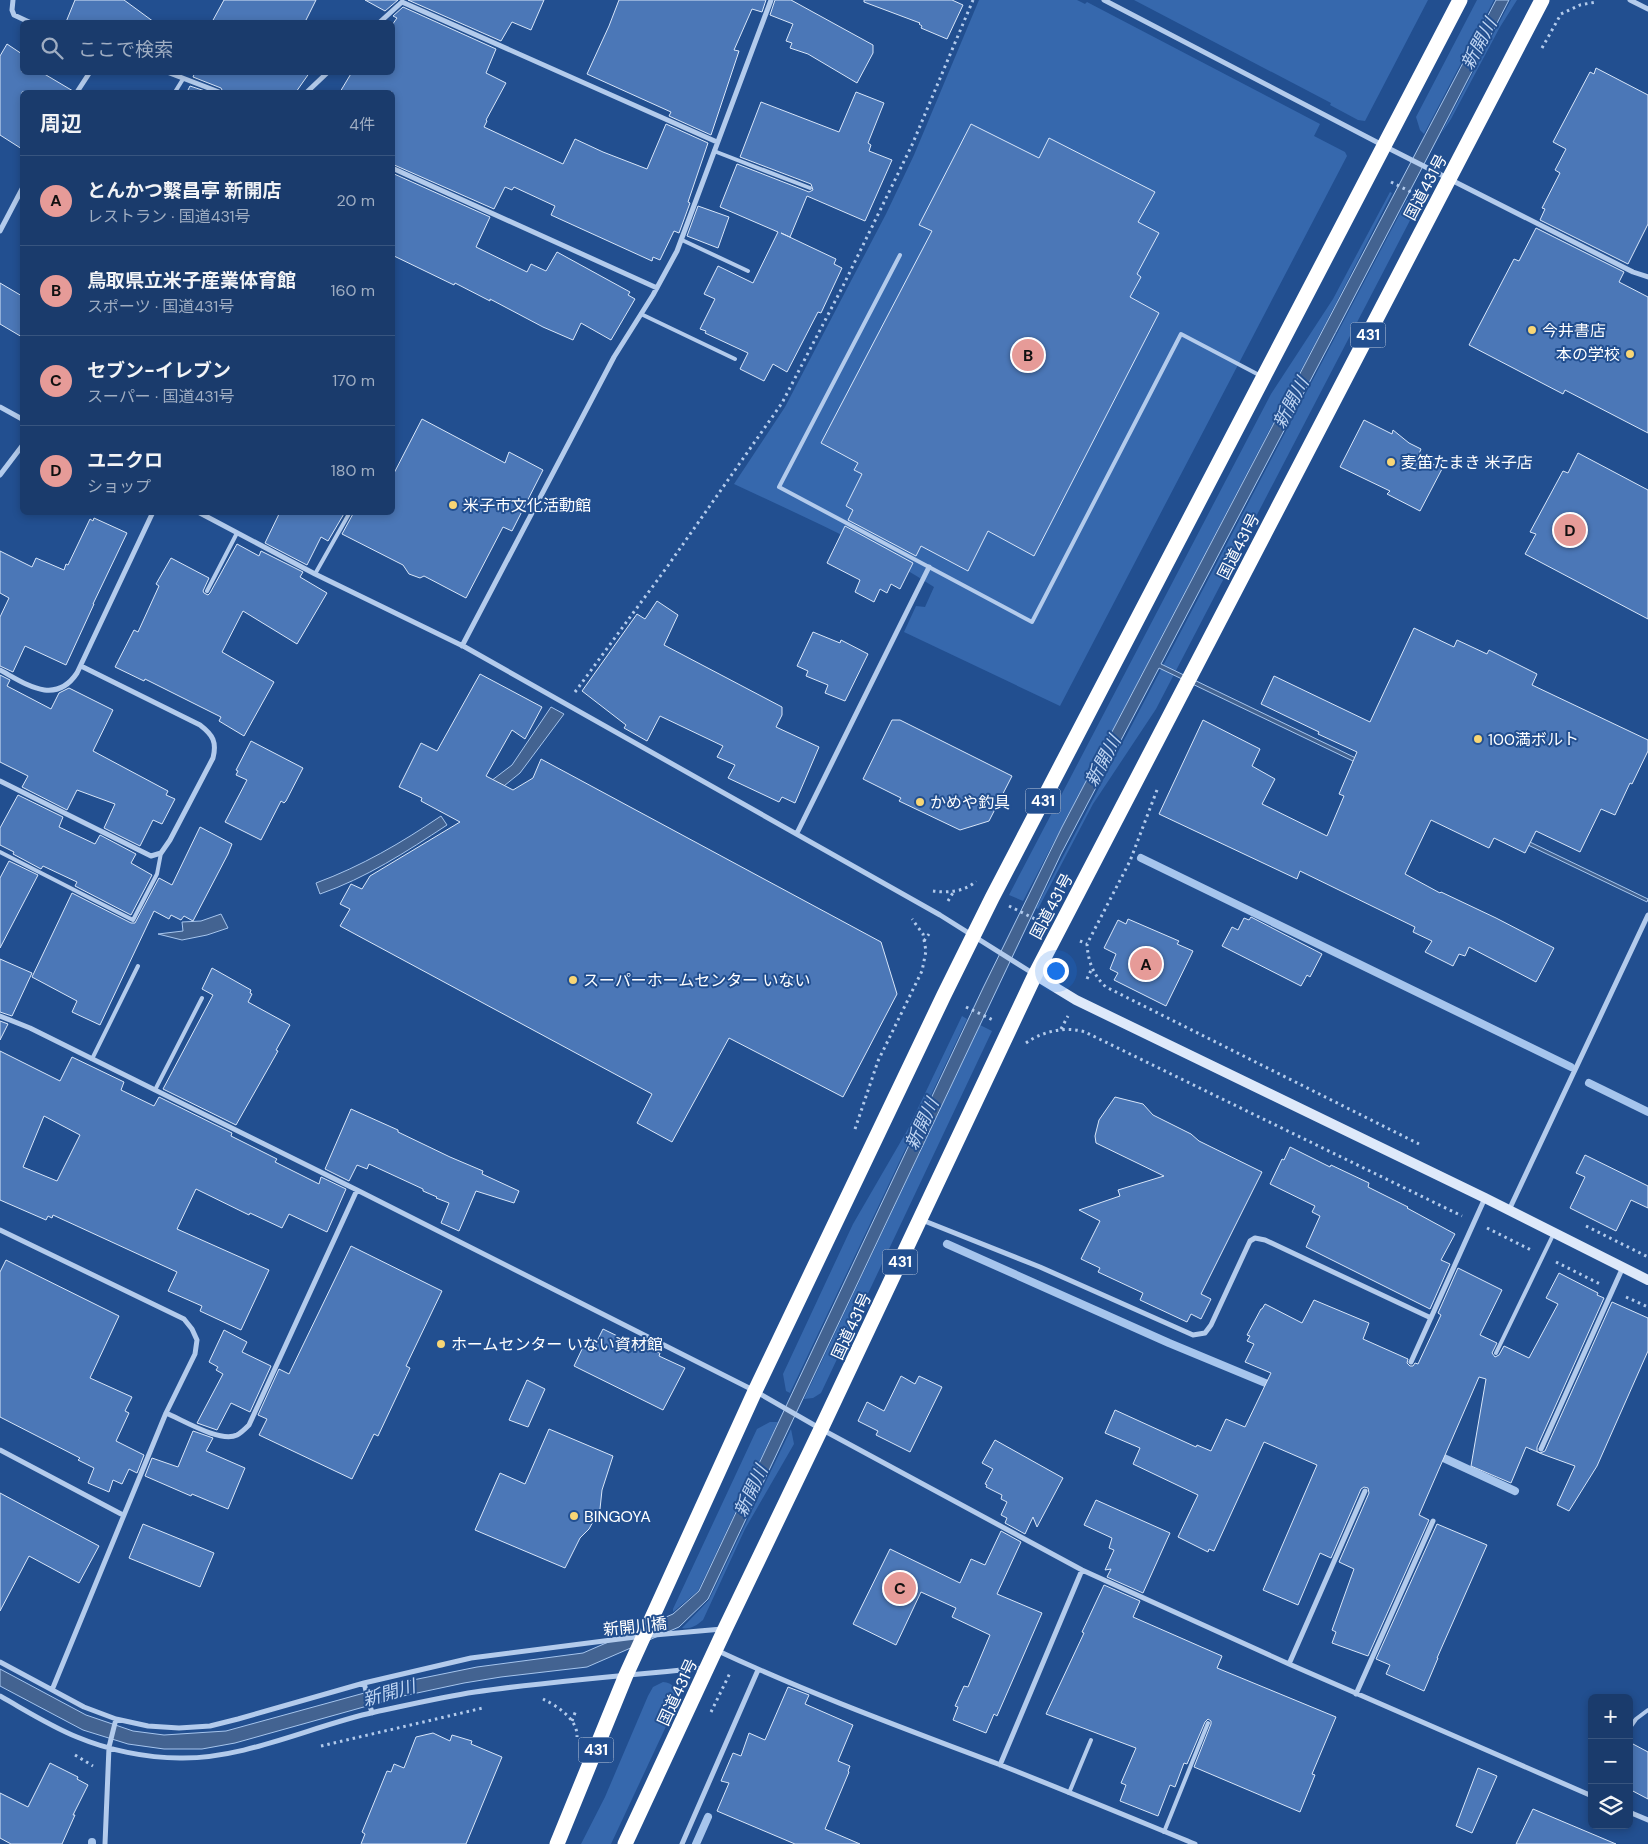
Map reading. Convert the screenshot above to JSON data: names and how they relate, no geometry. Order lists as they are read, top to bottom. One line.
{"streets":{"highway":["国道431号","431"],"street":["新開川橋"]},"crossings":[["国道431号","新開川橋"],["431","新開川橋"]],"water":["新開川"],"places":["今井書店","本の学校","麦笛たまき 米子店","米子市文化活動館","100満ボルト","かめや釣具","スーパーホームセンター いない","ホームセンター いない資材館","BINGOYA"],"page":{"search":"ここで検索","heading":["周辺","4件"],"list":[{"mark":"A","name":"とんかつ繫昌亭 新開店","note":"レストラン · 国道431号","value":"20 m"},{"mark":"B","name":"鳥取県立米子産業体育館","note":"スポーツ · 国道431号","value":"160 m"},{"mark":"C","name":"セブン-イレブン","note":"スーパー · 国道431号","value":"170 m"},{"mark":"D","name":"ユニクロ","note":"ショップ","value":"180 m"}],"pins":["B","D","A","C"],"map_buttons":["+","−"]}}
